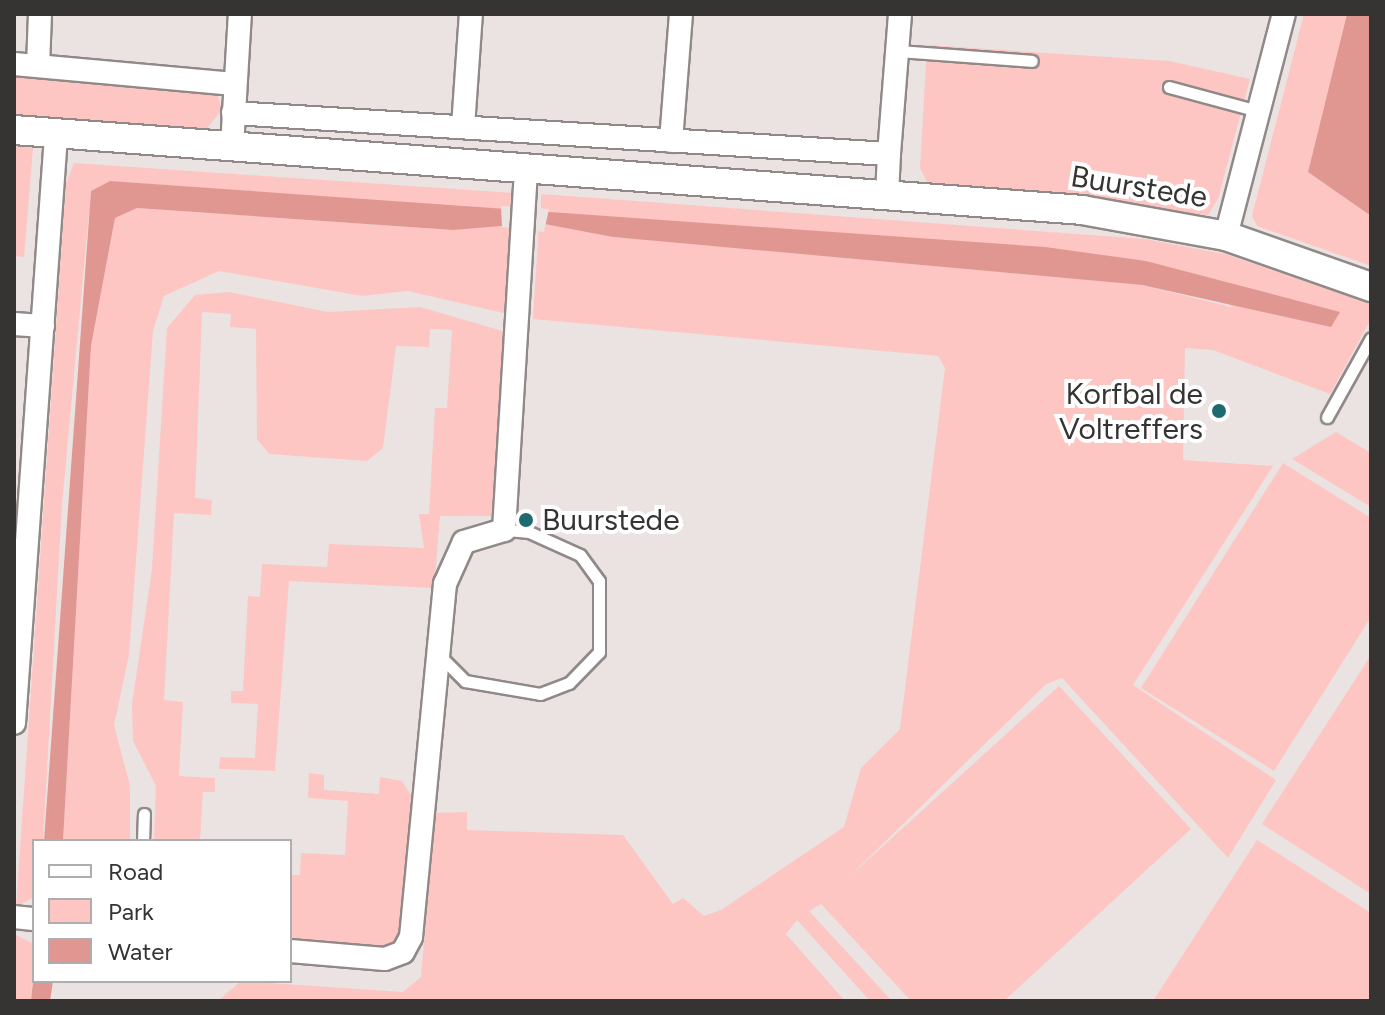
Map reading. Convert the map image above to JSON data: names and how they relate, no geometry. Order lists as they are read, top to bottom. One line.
{"streets":{"street":["Buurstede"]},"places":["Korfbal de Voltreffers","Buurstede"],"legend":["Road","Park","Water"]}
